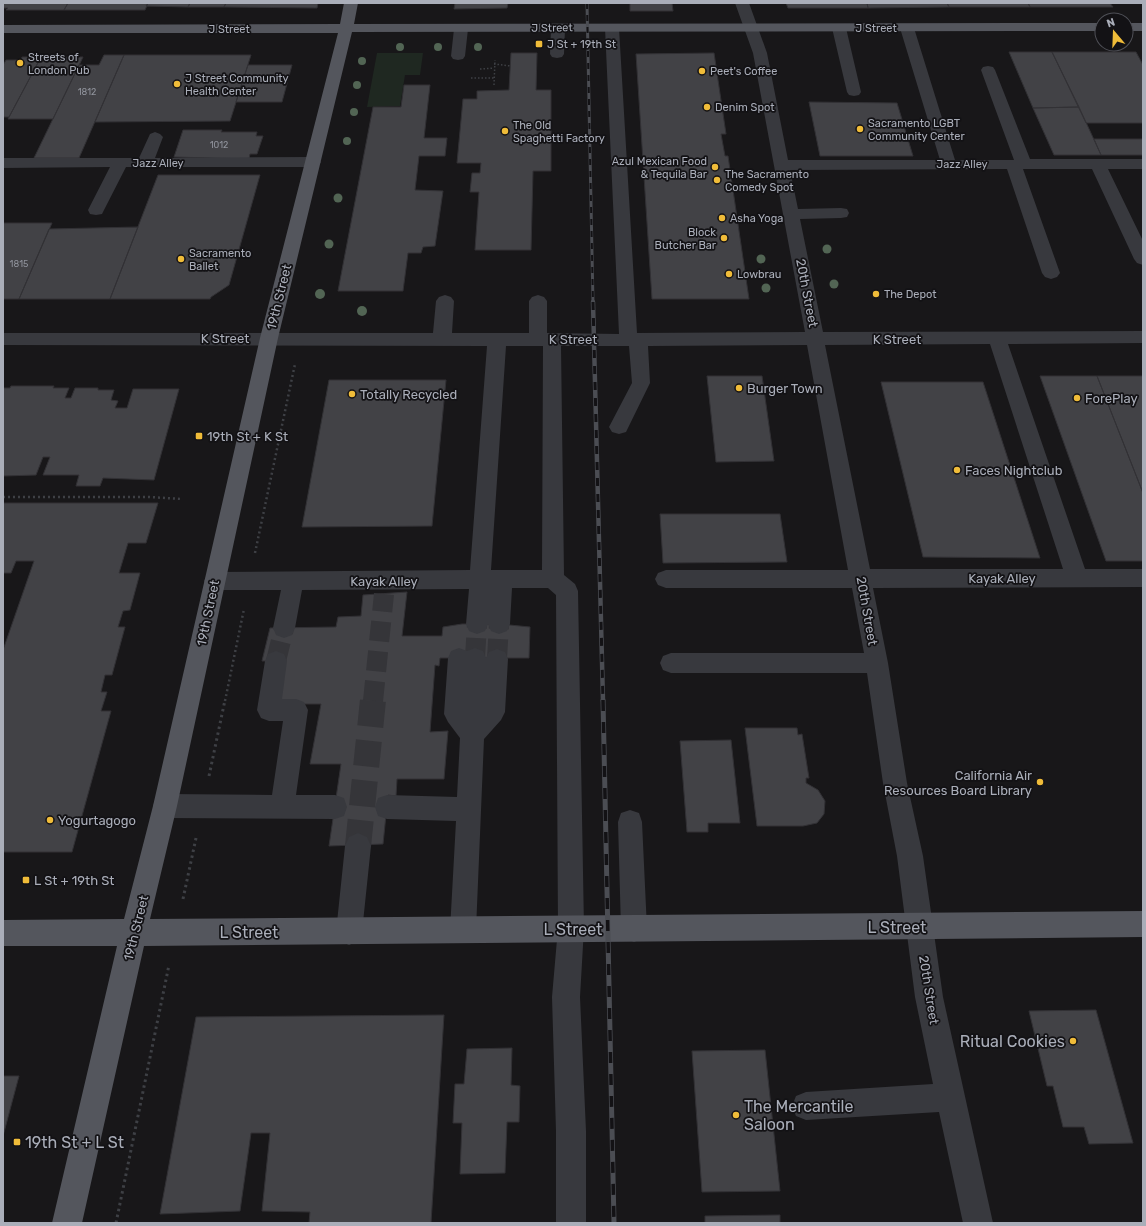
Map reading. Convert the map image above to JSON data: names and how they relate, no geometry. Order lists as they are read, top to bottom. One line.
{"streets":{"main road":["J Street","19th Street","L Street"],"street":["Jazz Alley","20th Street","K Street","Kayak Alley"]},"crossings":[["J Street","20th Street"],["J Street","19th Street"],["Jazz Alley","20th Street"],["Jazz Alley","19th Street"],["20th Street","K Street"],["20th Street","Kayak Alley"],["20th Street","L Street"],["19th Street","K Street"],["19th Street","Kayak Alley"],["19th Street","L Street"]],"places":{"transit":["J St + 19th St","19th St + K St","L St + 19th St","19th St + L St"],"other":["Streets of London Pub","Peet's Coffee","J Street Community Health Center","Denim Spot","Sacramento LGBT Community Center","The Old Spaghetti Factory","Azul Mexican Food & Tequila Bar","The Sacramento Comedy Spot","Asha Yoga","Block Butcher Bar","Sacramento Ballet","Lowbrau","The Depot","Burger Town","Totally Recycled","ForePlay","Faces Nightclub","California Air Resources Board Library","Yogurtagogo","Ritual Cookies","The Mercantile Saloon"]},"house_numbers":["1812","1012","1815"],"north":"top"}
